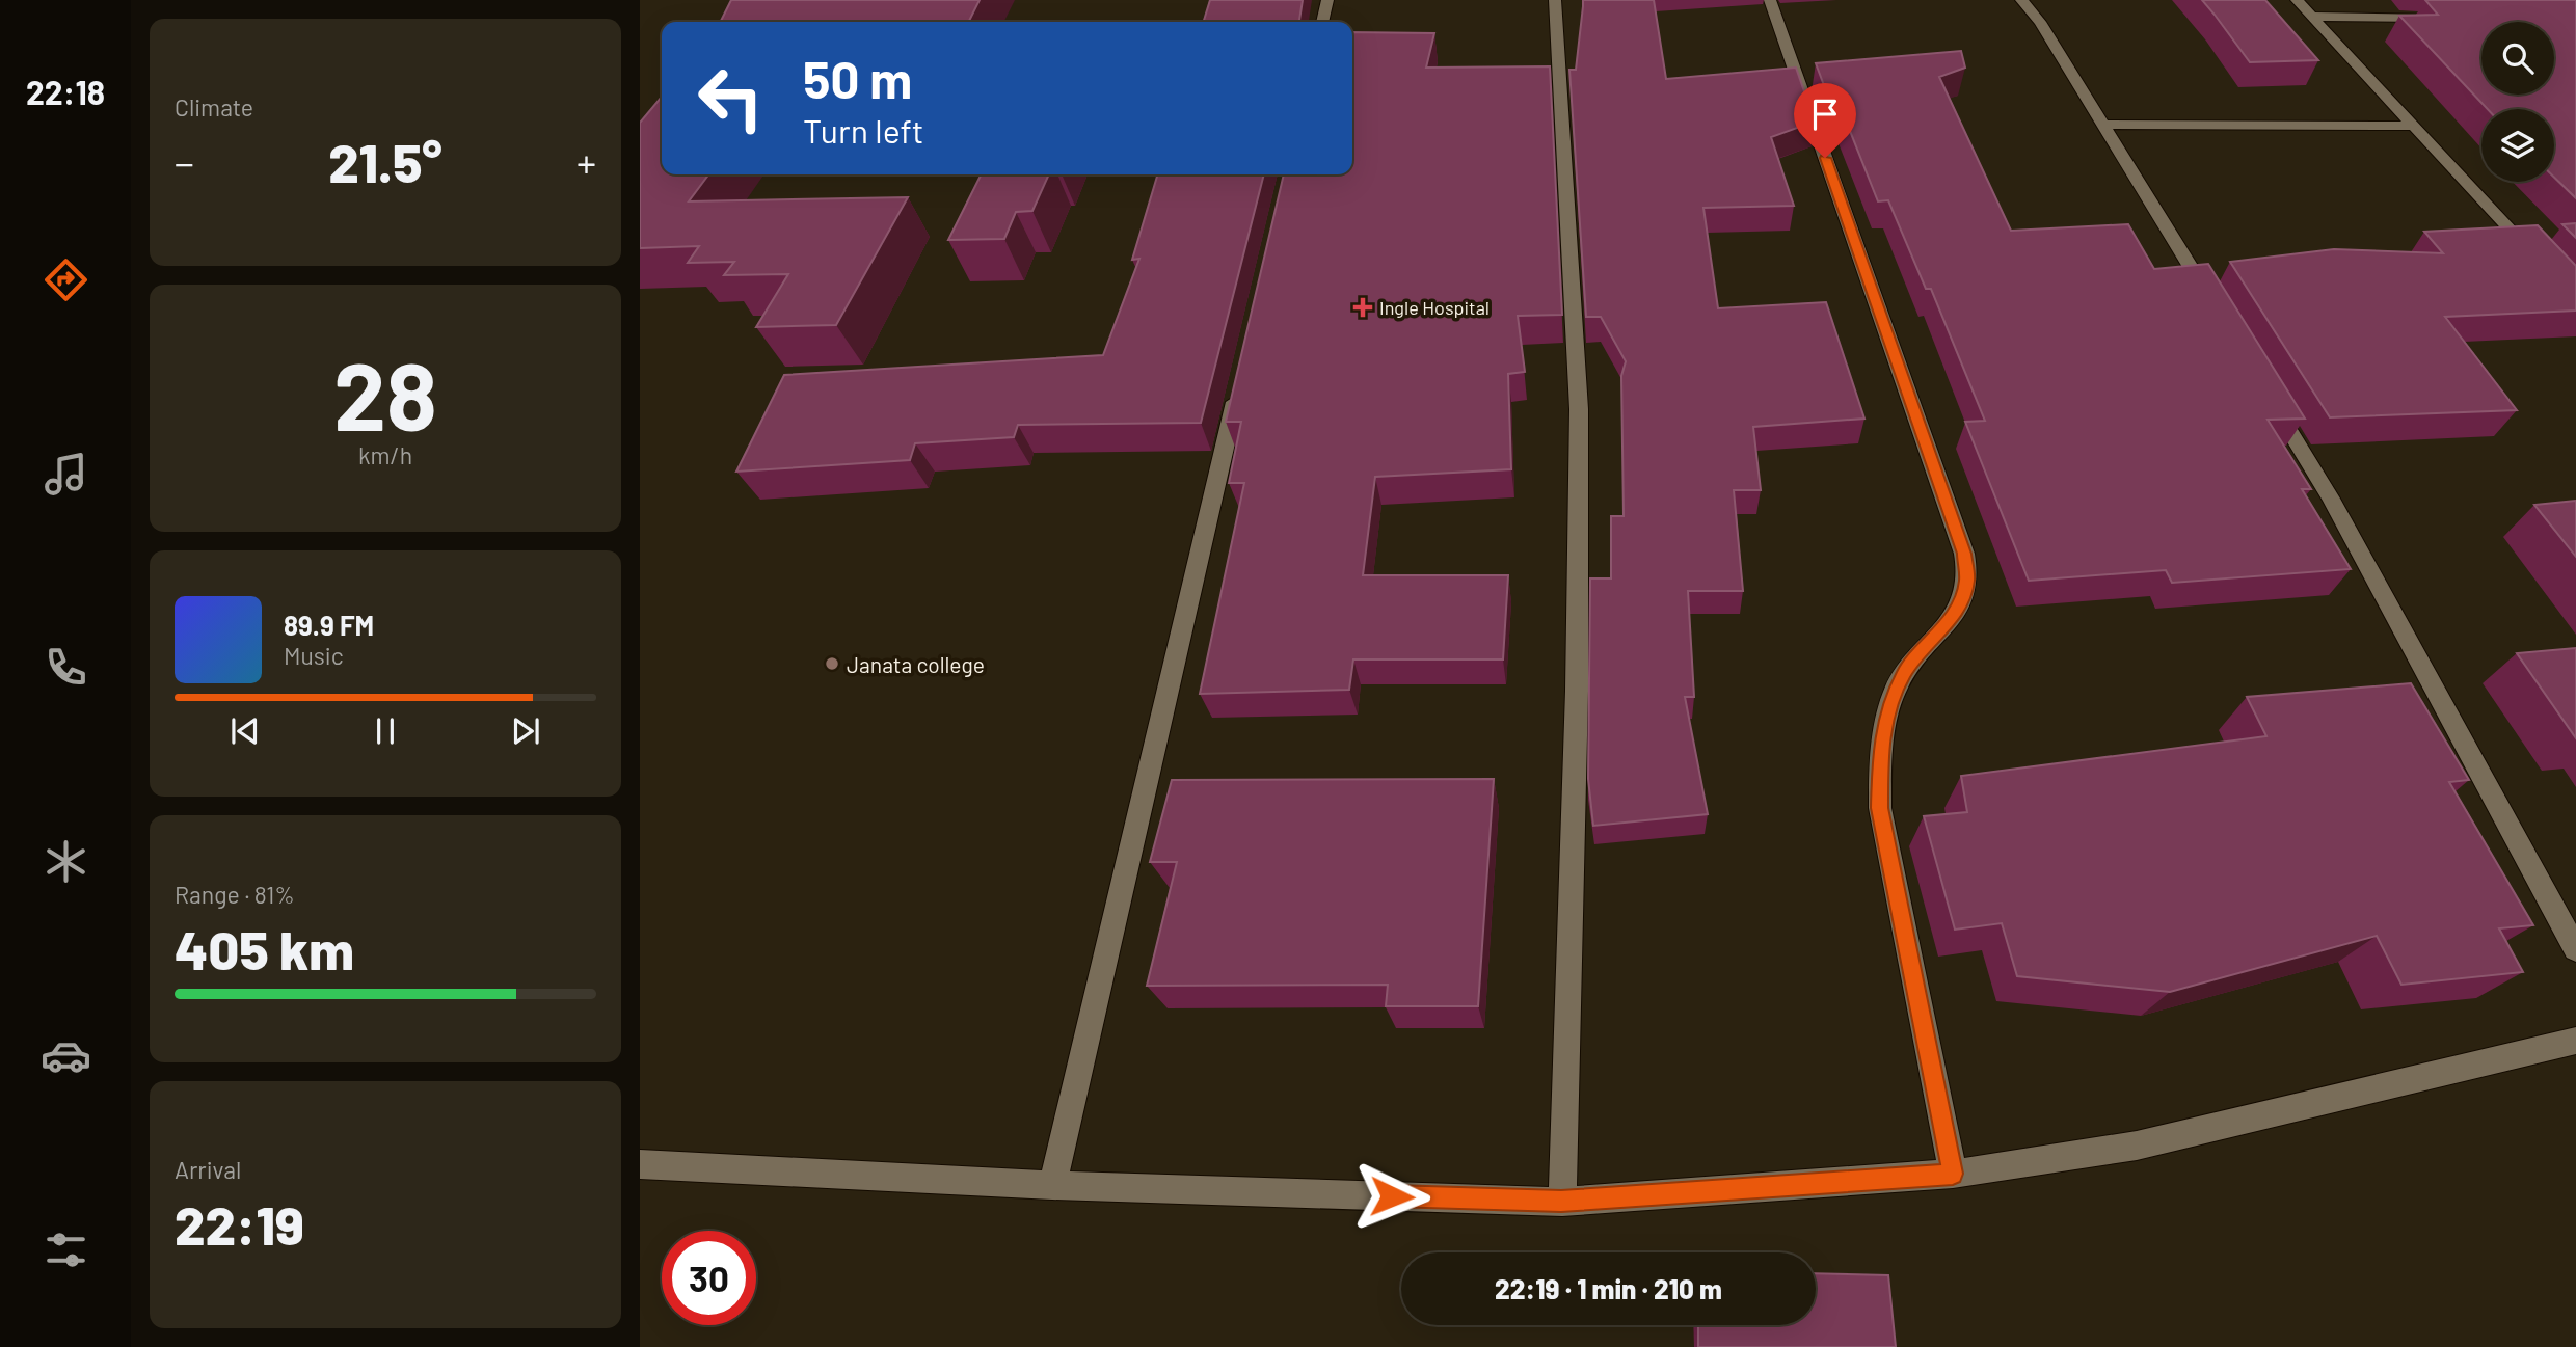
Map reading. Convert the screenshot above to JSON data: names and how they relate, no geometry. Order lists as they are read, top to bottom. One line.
{"places":{"health":["Ingle Hospital"],"other":["Janata college"]},"page":{"tabs":"22:18","tile":["Climate",["28","km/h"],["Range · 81%","405 km"],["Arrival","22:19"]],"turn":["50 m","Turn left"],"heat":["−","21.5°","+"],"song":["89.9 FM","Music"],"limit":"30","trip":"22:19 · 1 min · 210 m"}}
